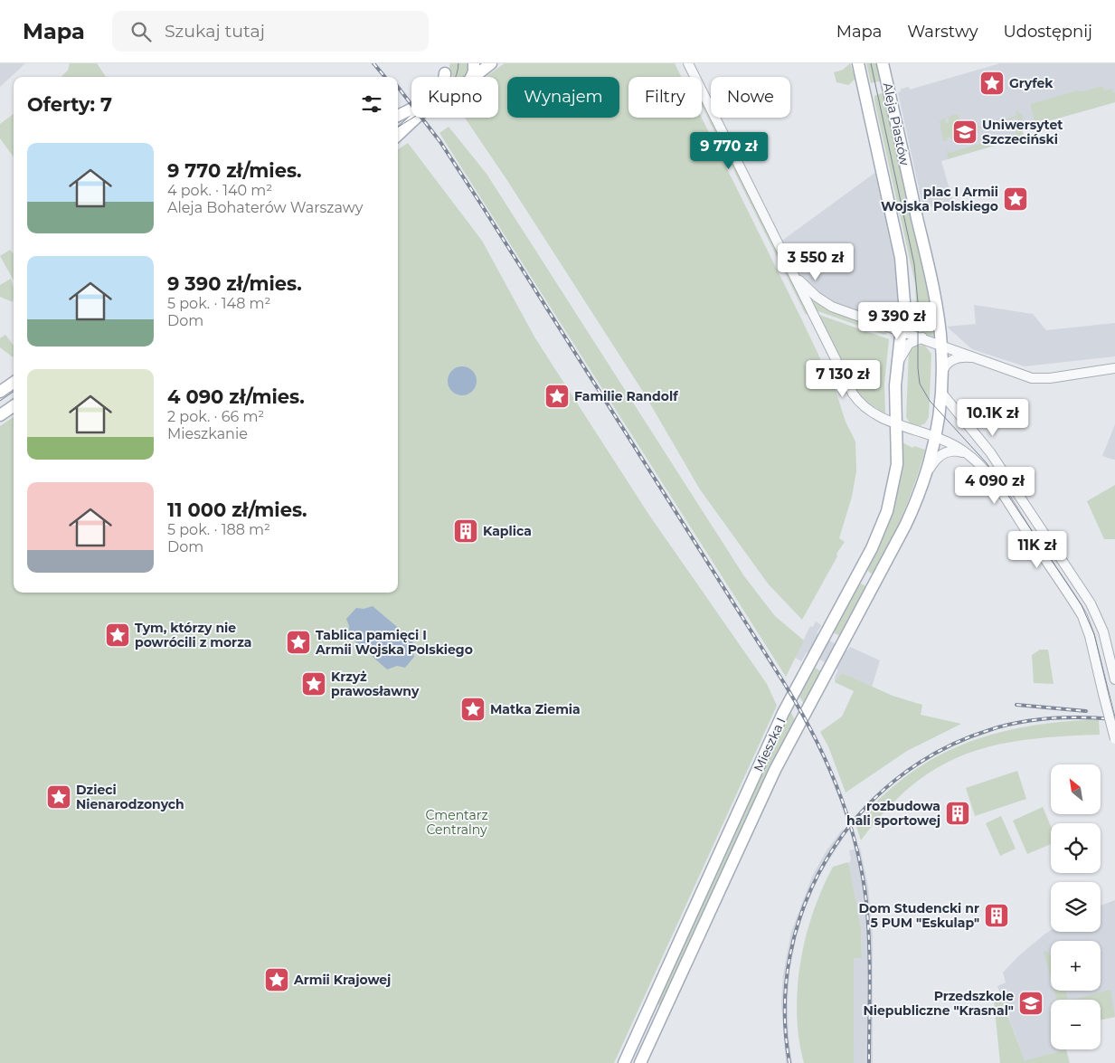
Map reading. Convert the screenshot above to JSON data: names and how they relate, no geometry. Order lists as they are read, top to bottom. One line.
{"streets":{"main road":["Aleja Piastów","Mieszka I"]},"crossings":[["Aleja Piastów","Mieszka I"]],"parks":["Cmentarz Centralny"],"places":{"place":["Gryfek","plac I Armii Wojska Polskiego","Familie Randolf","Tym, którzy nie powrócili z morza","Tablica pamięci I Armii Wojska Polskiego","Krzyż prawosławny","Matka Ziemia","Dzieci Nienarodzonych","Armii Krajowej"],"school or university":["Uniwersytet Szczeciński","Przedszkole Niepubliczne \"Krasnal\""],"building":["Kaplica","rozbudowa hali sportowej","Dom Studencki nr 5 PUM \"Eskulap\""]},"north":"top left","page":{"header":"Mapa","search":"Szukaj tutaj","nav":["Mapa","Warstwy","Udostępnij"],"chip":["Kupno","Wynajem","Filtry","Nowe"],"heading":"Oferty: 7","list":[{"name":"9 770 zł/mies.","note":"4 pok. · 140 m² · Aleja Bohaterów Warszawy"},{"name":"9 390 zł/mies.","note":"5 pok. · 148 m² · Dom"},{"name":"4 090 zł/mies.","note":"2 pok. · 66 m² · Mieszkanie"},{"name":"11 000 zł/mies.","note":"5 pok. · 188 m² · Dom"}],"price":["9 770 zł","3 550 zł","9 390 zł","7 130 zł","10.1K zł","4 090 zł","11K zł"],"map_buttons":["+","−"]}}
